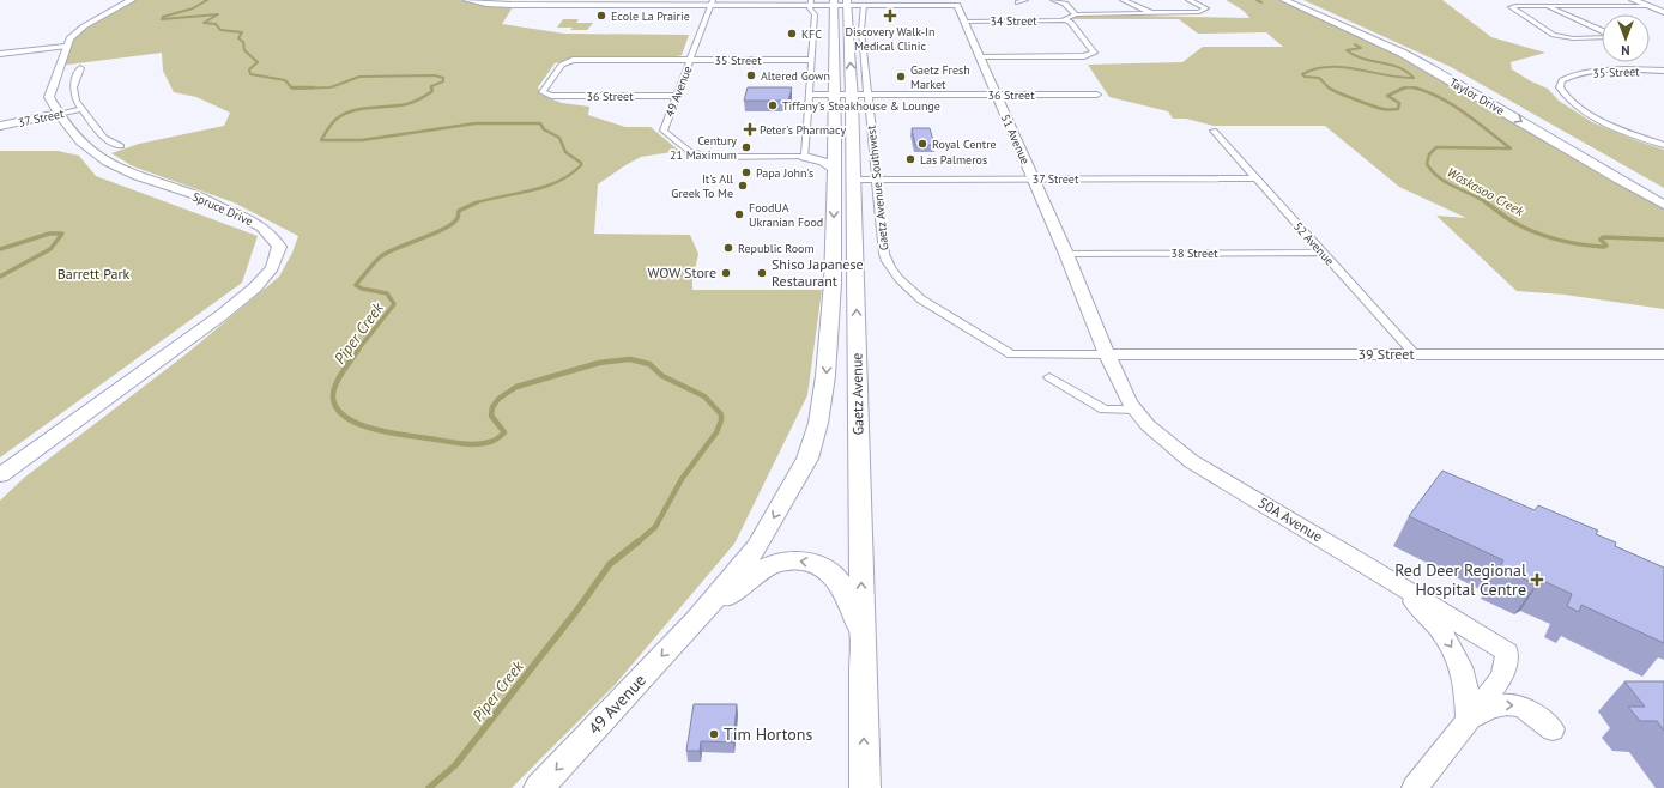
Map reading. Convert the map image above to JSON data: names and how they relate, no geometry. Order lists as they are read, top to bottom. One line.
{"streets":{"main road":["49 Avenue","Gaetz Avenue"],"street":["34 Street","35 Street","36 Street","Taylor Drive","37 Street","51 Avenue","Gaetz Avenue Southwest","Spruce Drive","52 Avenue","38 Street","39 Street","50A Avenue"]},"crossings":[["34 Street","51 Avenue"],["35 Street","49 Avenue"],["35 Street","36 Street"],["49 Avenue","36 Street"],["49 Avenue","Gaetz Avenue"],["36 Street","51 Avenue"],["36 Street","Gaetz Avenue Southwest"],["36 Street","Gaetz Avenue"],["37 Street","51 Avenue"],["37 Street","Gaetz Avenue Southwest"],["37 Street","Spruce Drive"],["37 Street","52 Avenue"],["37 Street","Gaetz Avenue"],["51 Avenue","Gaetz Avenue Southwest"],["51 Avenue","38 Street"],["51 Avenue","39 Street"],["51 Avenue","50A Avenue"],["Gaetz Avenue Southwest","39 Street"],["Gaetz Avenue Southwest","50A Avenue"],["52 Avenue","38 Street"],["52 Avenue","39 Street"],["39 Street","50A Avenue"]],"one_way":["49 Avenue"],"water":["Waskasoo Creek","Piper Creek"],"parks":["Barrett Park"],"places":{"other":["Ecole La Prairie","KFC","Altered Gown","Gaetz Fresh Market","Tiffany's Steakhouse & Lounge","Royal Centre","Century 21 Maximum","Las Palmeros","Papa John's","It's All Greek To Me","FoodUA Ukranian Food","Republic Room","WOW Store","Shiso Japanese Restaurant","Tim Hortons"],"health":["Discovery Walk-In Medical Clinic","Peter's Pharmacy","Red Deer Regional Hospital Centre"]},"north":"bottom"}
